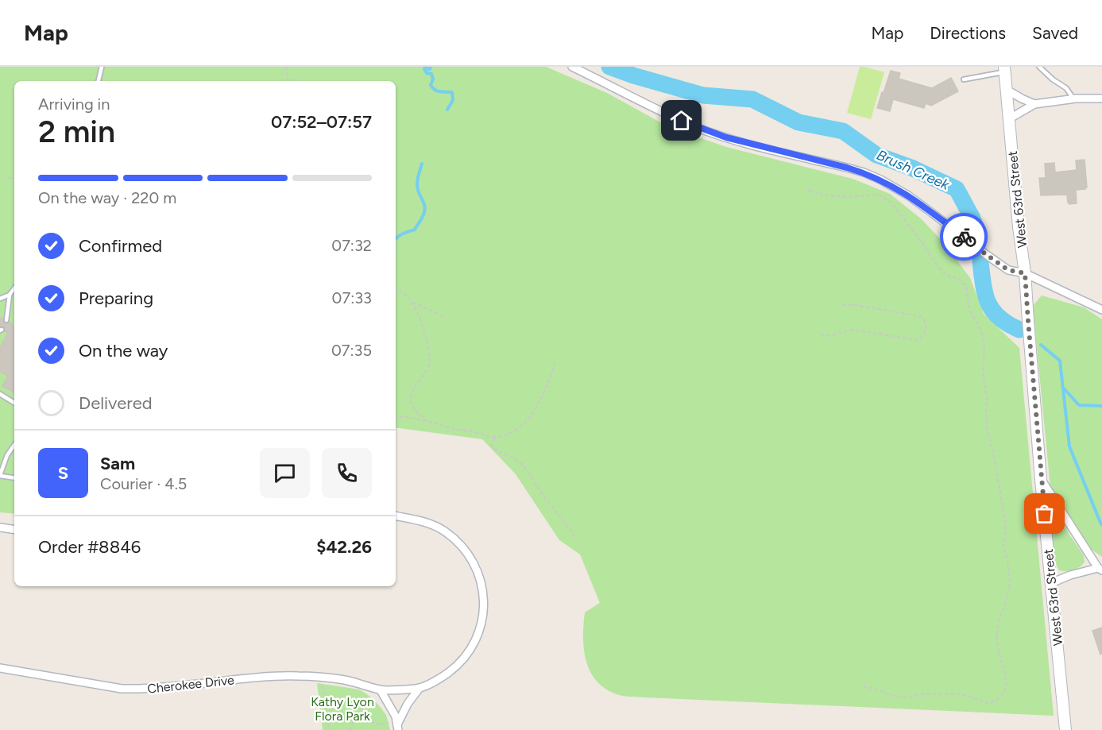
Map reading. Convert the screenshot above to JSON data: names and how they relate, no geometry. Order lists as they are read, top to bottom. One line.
{"streets":{"main road":["West 63rd Street"],"street":["Cherokee Drive"]},"water":["Brush Creek"],"parks":["Kathy Lyon Flora Park"],"page":{"header":"Map","nav":["Map","Directions","Saved"],"heading":["2 min","Arriving in","07:52–07:57"],"panel":["Sam","Courier · 4.5","Order #8846","$42.26"],"bar":"On the way · 220 m","list":[["Confirmed","07:32"],["Preparing","07:33"],["On the way","07:35"],"Delivered"],"round":"S"}}
